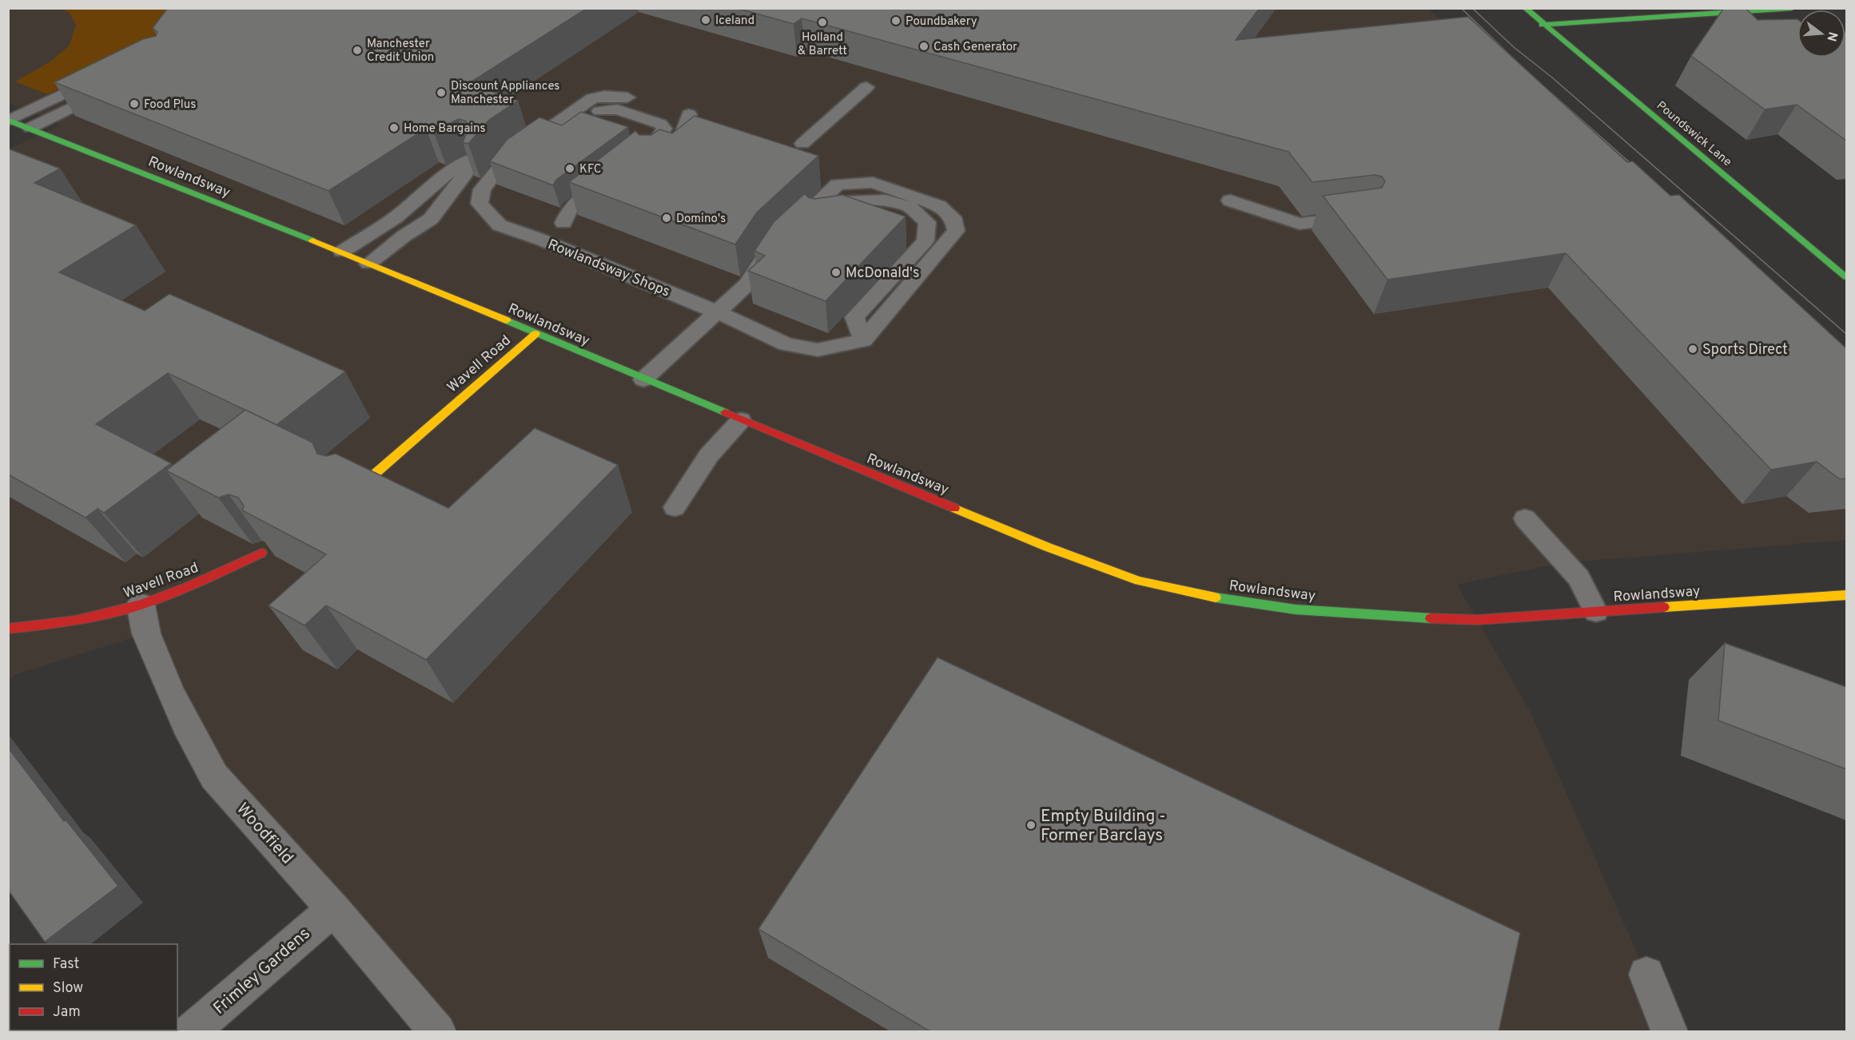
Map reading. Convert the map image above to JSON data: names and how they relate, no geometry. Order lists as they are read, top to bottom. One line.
{"streets":{"street":["Poundswick Lane","Rowlandsway","Wavell Road","Woodfield","Frimley Gardens"],"lane":["Rowlandsway Shops"]},"crossings":[["Rowlandsway","Wavell Road"],["Wavell Road","Woodfield"],["Woodfield","Frimley Gardens"]],"places":["Iceland","Poundbakery","Holland & Barrett","Cash Generator","Manchester Credit Union","Discount Appliances Manchester","Food Plus","Home Bargains","KFC","Domino's","McDonald's","Sports Direct","Empty Building - Former Barclays"],"legend":["Fast","Slow","Jam"],"north":"right"}
